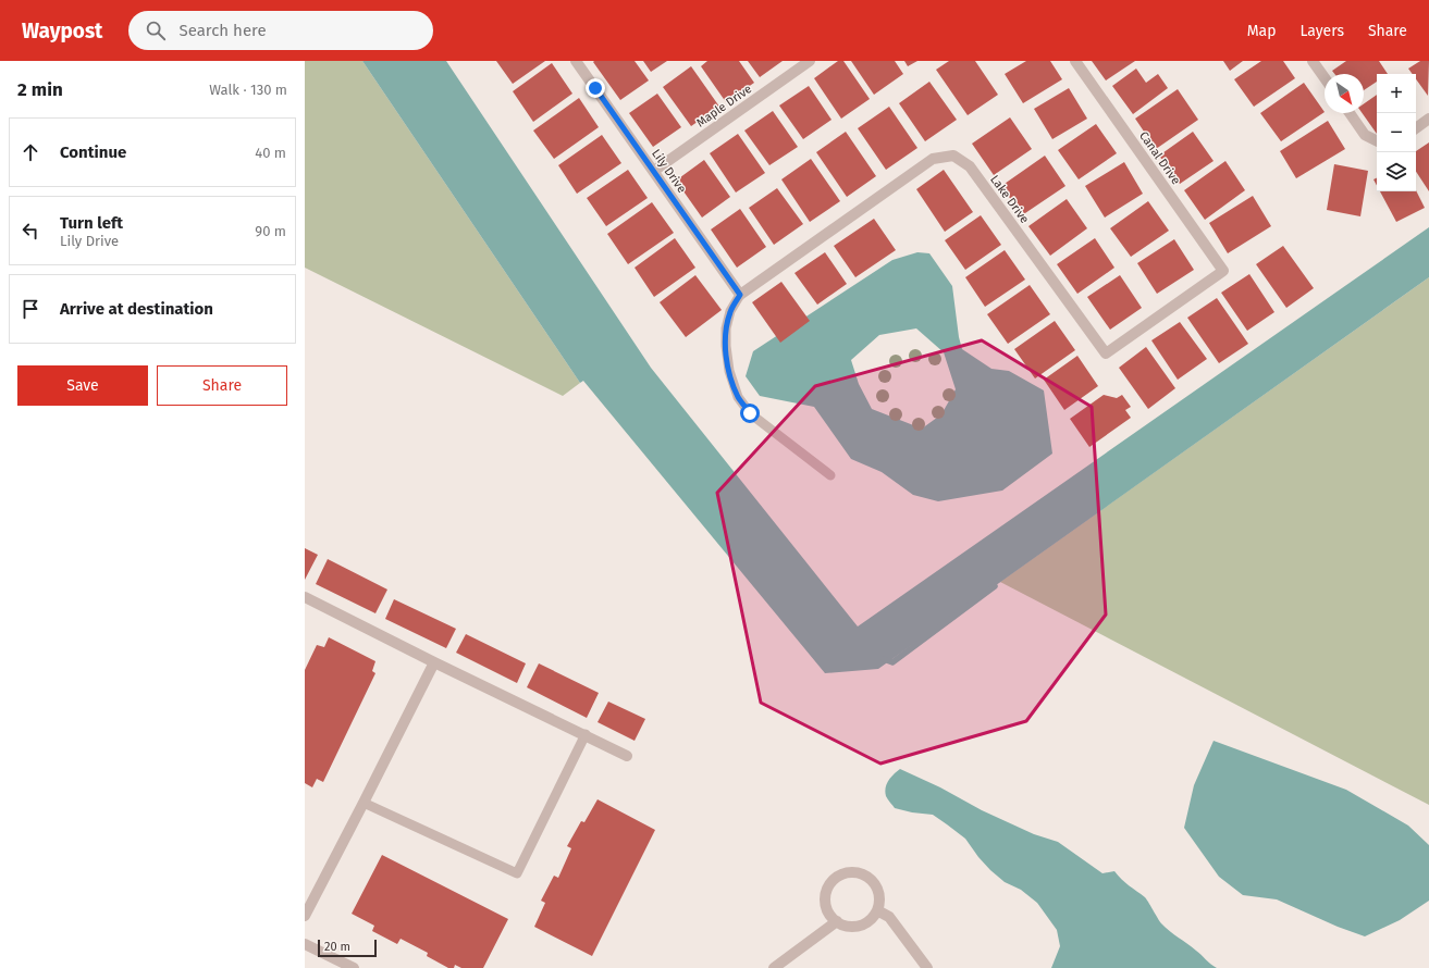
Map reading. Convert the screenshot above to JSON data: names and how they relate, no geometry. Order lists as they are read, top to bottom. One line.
{"streets":{"street":["Maple Drive","Canal Drive","Lily Drive","Lake Drive"]},"crossings":[["Maple Drive","Lily Drive"],["Canal Drive","Lake Drive"],["Lily Drive","Lake Drive"]],"scale_bar":"20 m","north":"bottom right","page":{"header":"Waypost","search":"Search here","nav":["Map","Layers","Share"],"heading":["2 min","Walk · 130 m"],"map_buttons":["+","−"],"list":[["Continue","40 m"],["Turn left","Lily Drive","90 m"],"Arrive at destination"],"buttons":["Save","Share"],"scale":"20 m"}}
